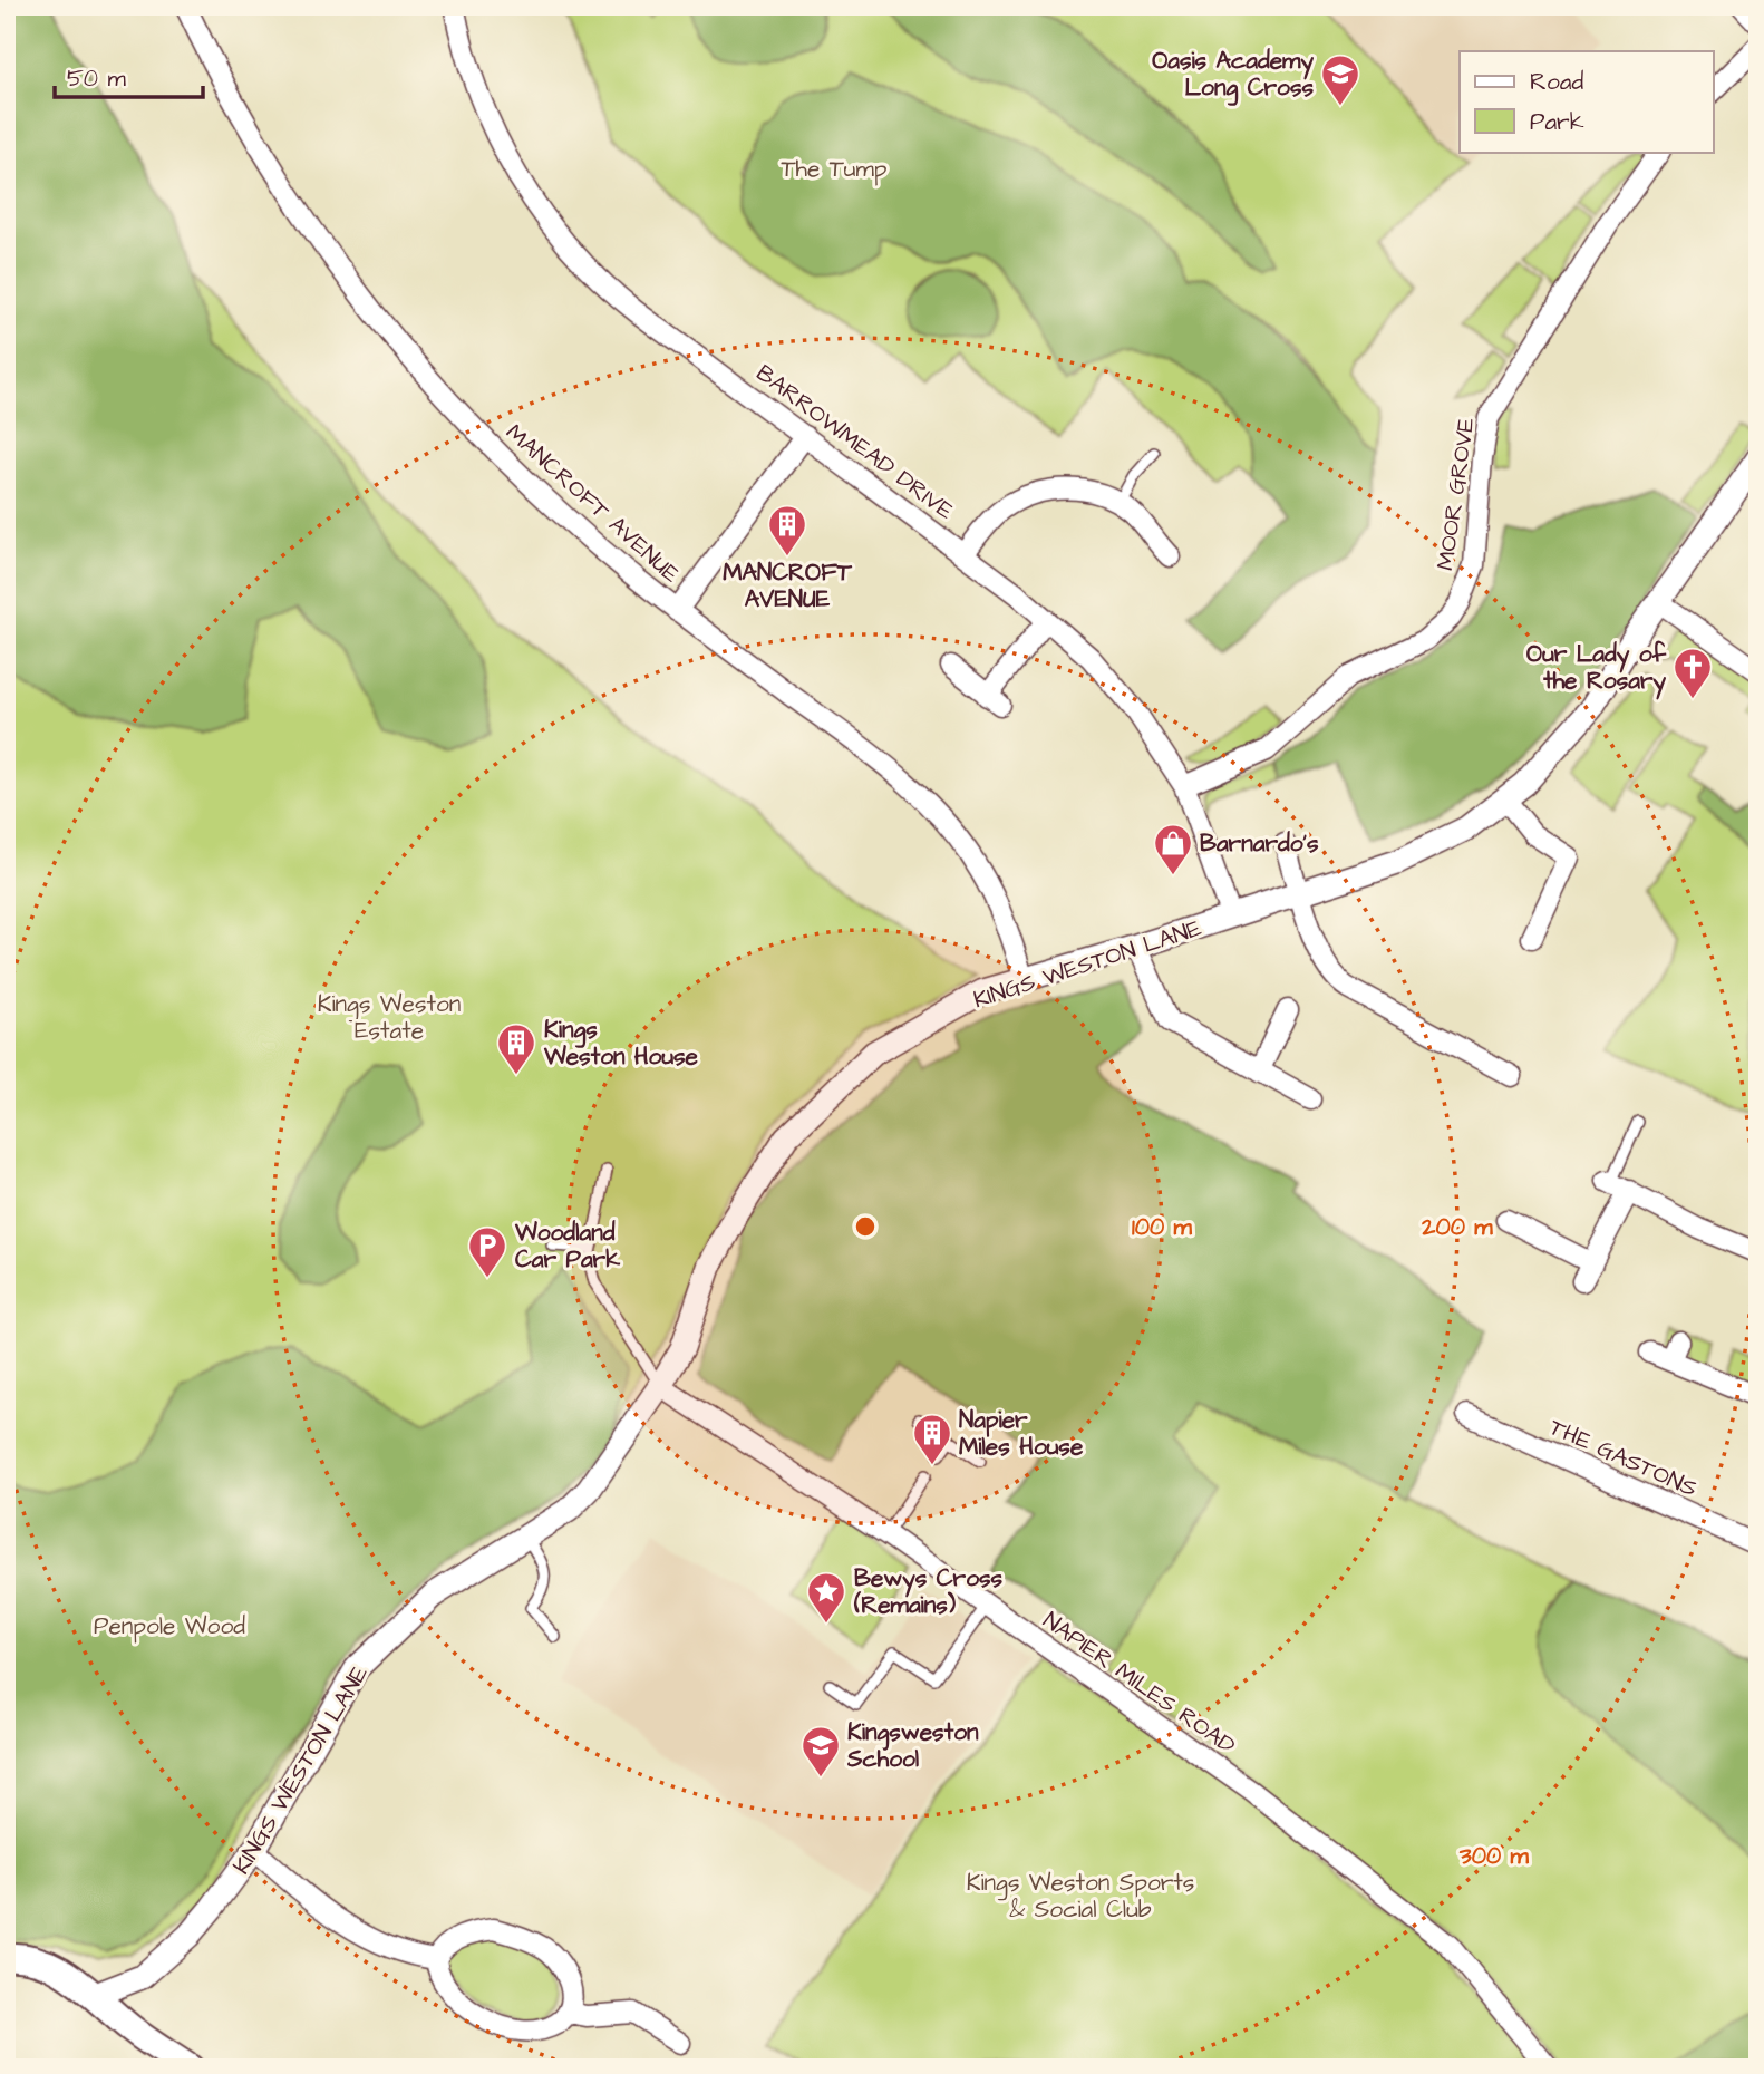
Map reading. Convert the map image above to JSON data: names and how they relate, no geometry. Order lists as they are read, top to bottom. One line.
{"streets":{"street":["BARROWMEAD DRIVE","MOOR GROVE","MANCROFT AVENUE","KINGS WESTON LANE","THE GASTONS","NAPIER MILES ROAD"]},"crossings":[["BARROWMEAD DRIVE","MOOR GROVE"],["BARROWMEAD DRIVE","KINGS WESTON LANE"],["MANCROFT AVENUE","KINGS WESTON LANE"],["KINGS WESTON LANE","NAPIER MILES ROAD"]],"parks":["The Tump","Kings Weston Estate","Penpole Wood","Kings Weston Sports & Social Club"],"places":{"school or university":["Oasis Academy Long Cross","Kingsweston School"],"building":["MANCROFT AVENUE","Kings Weston House","Napier Miles House"],"church":["Our Lady of the Rosary"],"shop":["Barnardo's"],"parking":["Woodland Car Park"],"place":["Bewys Cross (Remains)"]},"legend":["Road","Park"],"scale_bar":"50 m","rings":["100 m","200 m","300 m"]}
